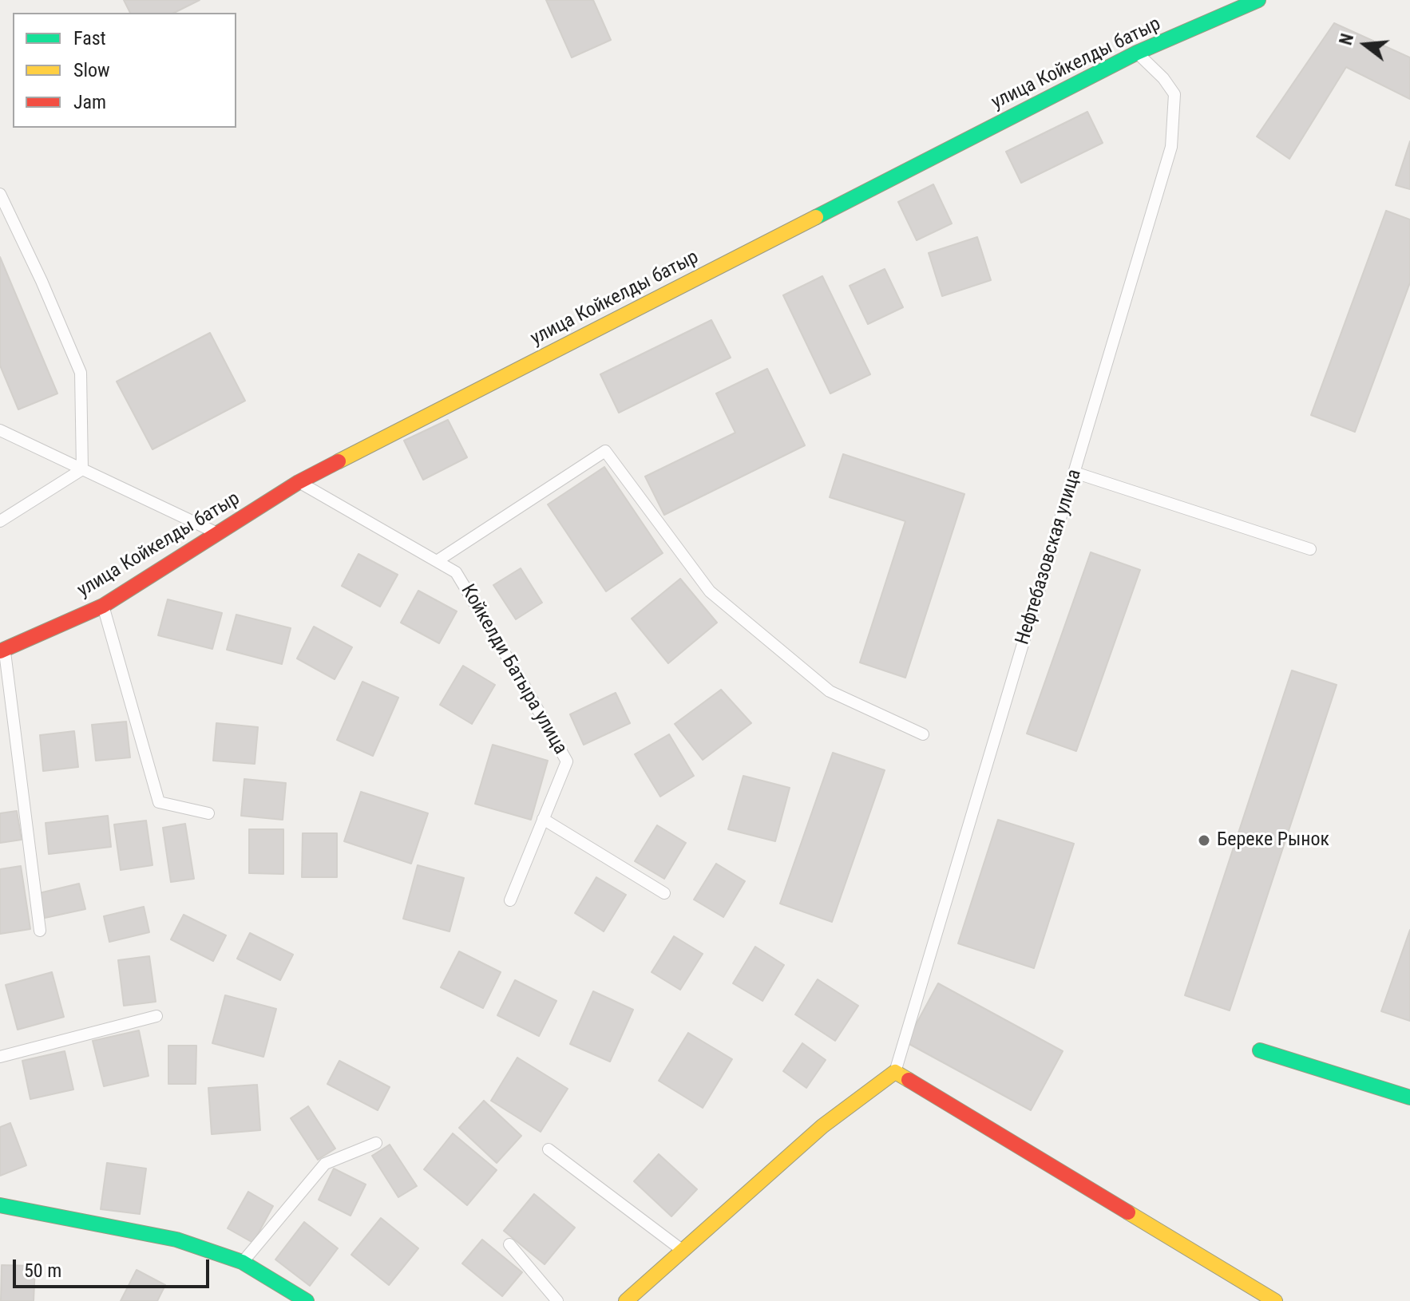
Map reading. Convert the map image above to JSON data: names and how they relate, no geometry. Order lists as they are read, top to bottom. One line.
{"streets":{"street":["улица Койкелды батыр"],"lane":["Нефтебазовская улица","Койкелди Батыра улица"]},"crossings":[["улица Койкелды батыр","Нефтебазовская улица"],["улица Койкелды батыр","Койкелди Батыра улица"]],"places":["Береке Рынок"],"legend":["Fast","Slow","Jam"],"scale_bar":"50 m","north":"left"}
